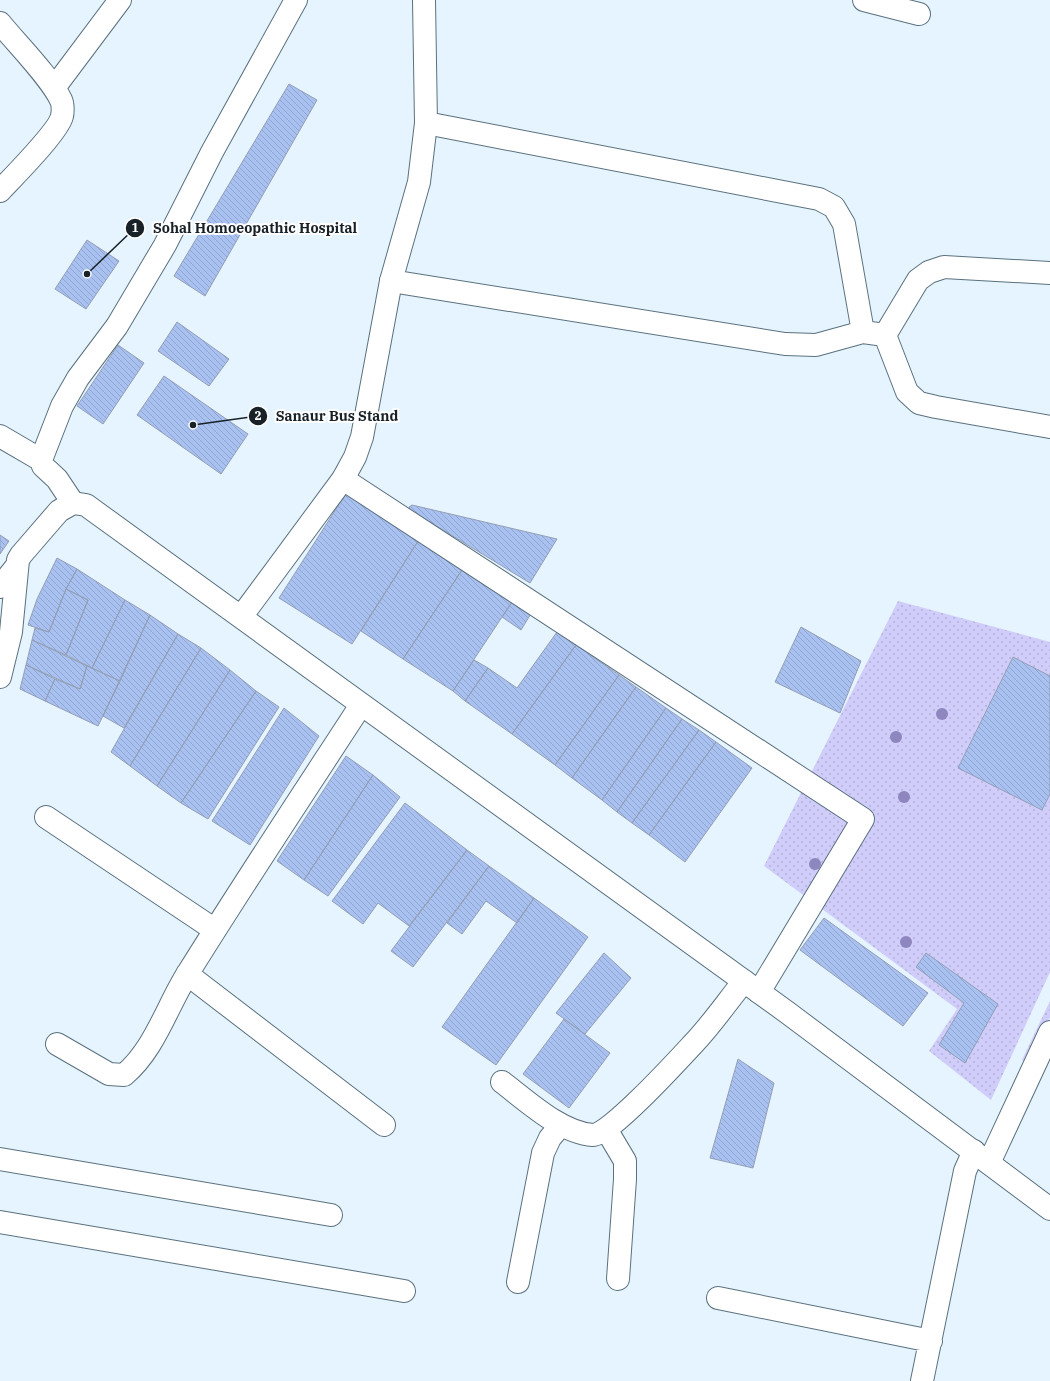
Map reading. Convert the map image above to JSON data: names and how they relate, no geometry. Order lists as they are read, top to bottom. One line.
{"places":["Sohal Homoeopathic Hospital","Sanaur Bus Stand"]}
